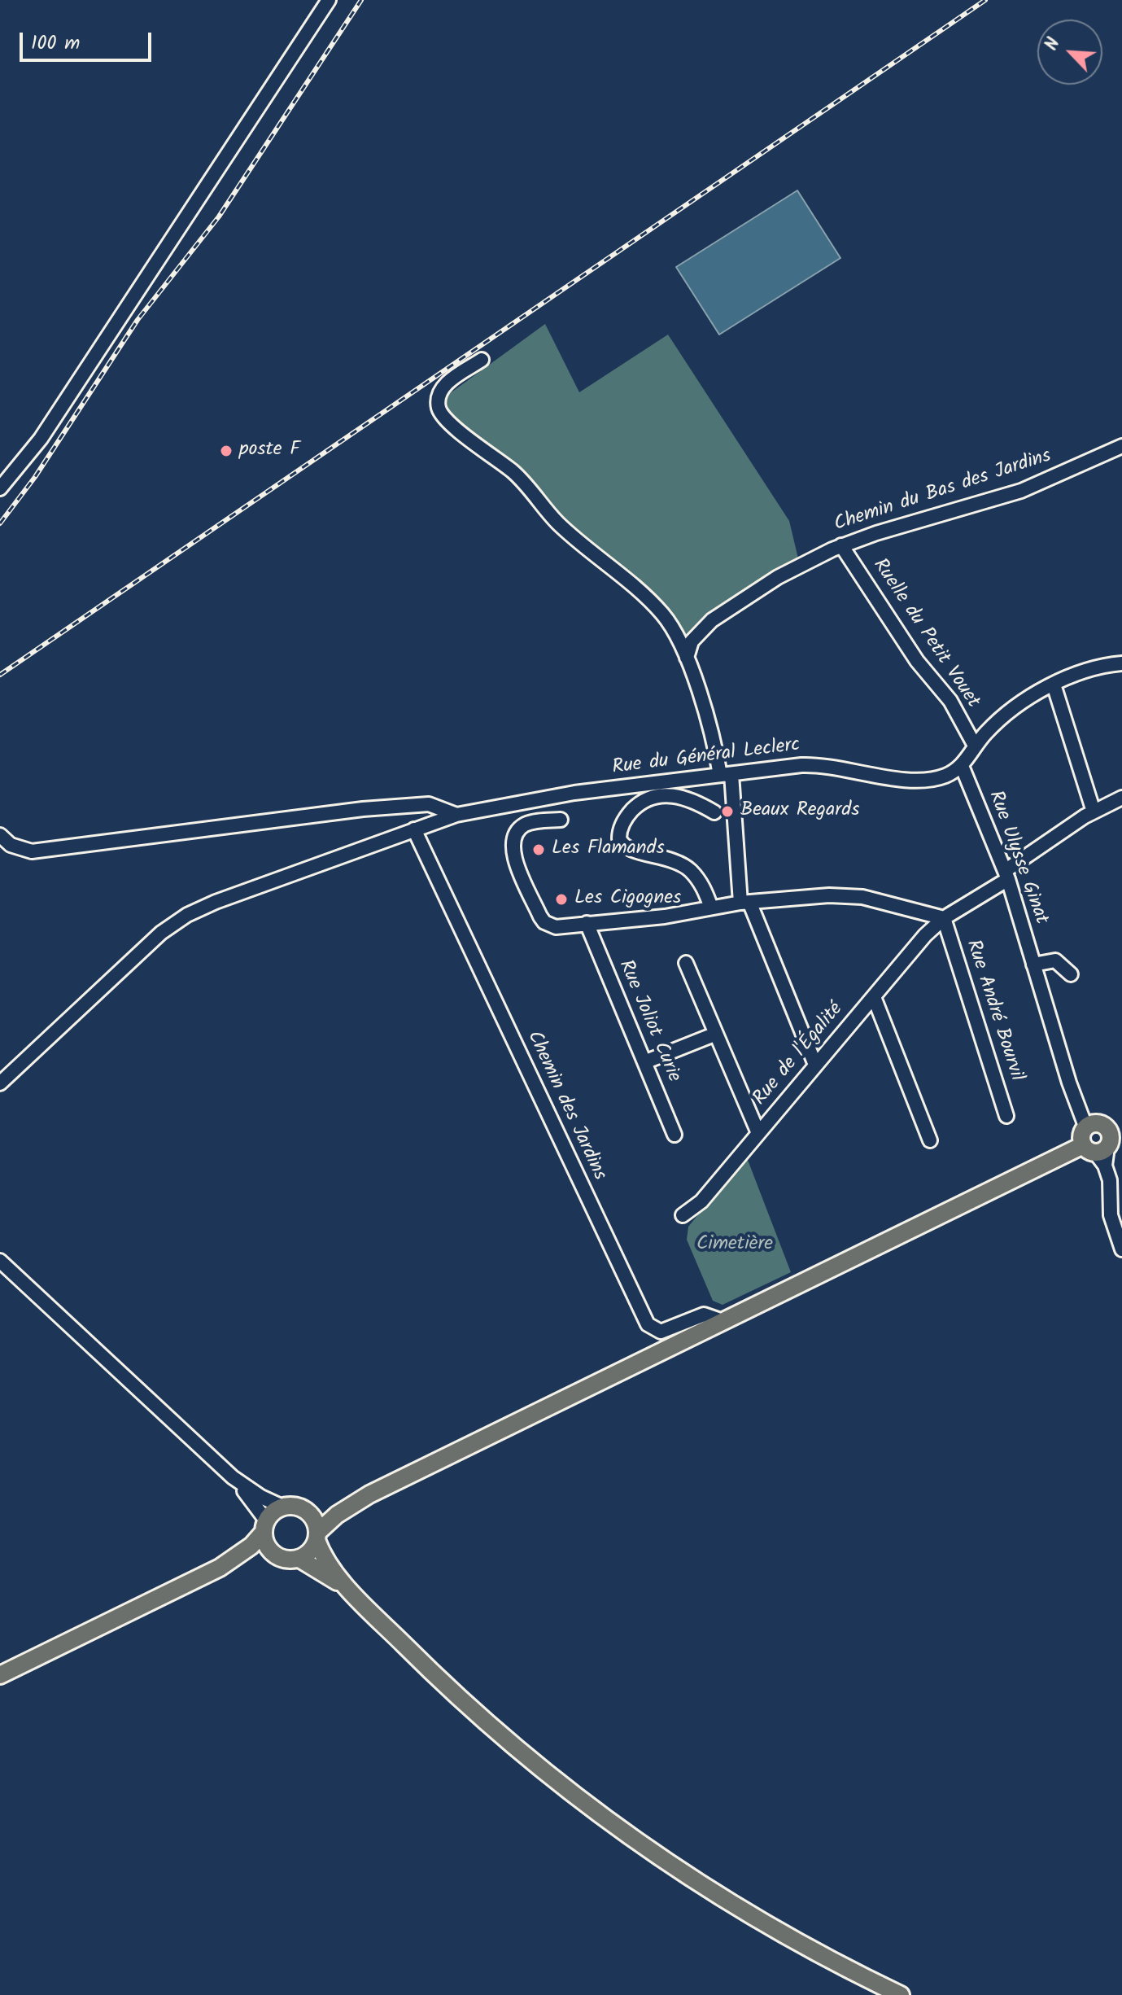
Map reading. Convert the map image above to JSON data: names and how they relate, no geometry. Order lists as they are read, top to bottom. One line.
{"streets":{"street":["Chemin du Bas des Jardins","Ruelle du Petit Vouet","Rue du Général Leclerc","Rue Ulysse Ginat","Rue André Bourvil","Rue Joliot Curie","Rue de l'Égalité","Chemin des Jardins"]},"crossings":[["Chemin du Bas des Jardins","Ruelle du Petit Vouet"],["Rue du Général Leclerc","Rue Ulysse Ginat"],["Rue du Général Leclerc","Chemin des Jardins"],["Rue Ulysse Ginat","Rue de l'Égalité"],["Rue André Bourvil","Rue de l'Égalité"]],"parks":["Cimetière"],"places":["poste F","Beaux Regards","Les Flamands","Les Cigognes"],"scale_bar":"100 m","north":"top left"}
